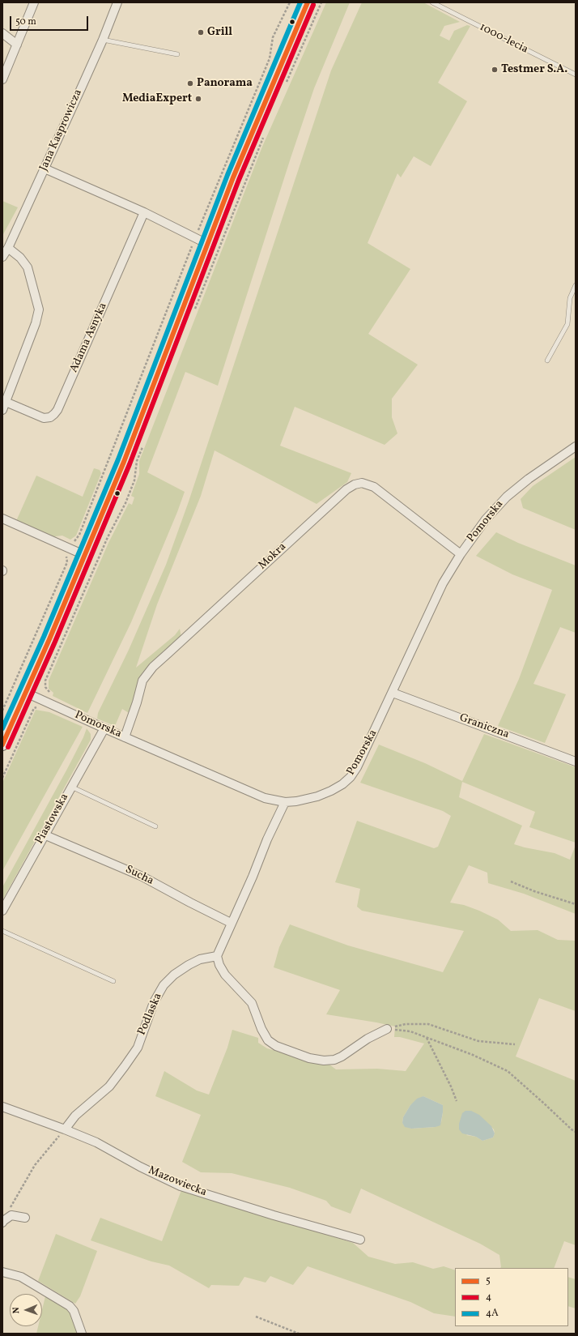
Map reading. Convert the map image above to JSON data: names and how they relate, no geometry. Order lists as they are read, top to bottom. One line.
{"streets":{"street":["Jana Kasprowicza","Adama Asnyka","Pomorska","Mokra","Graniczna","Piastowska","Sucha","Podlaska","Mazowiecka"],"lane":["1000-lecia"]},"crossings":[["Pomorska","Mokra"],["Pomorska","Graniczna"],["Pomorska","Piastowska"],["Piastowska","Sucha"],["Podlaska","Mazowiecka"]],"places":["Grill","Testmer S.A.","Panorama","MediaExpert"],"lines":["transit line 5","transit line 4A","transit line 4"],"legend":["5","4","4A"],"scale_bar":"50 m","north":"left"}
